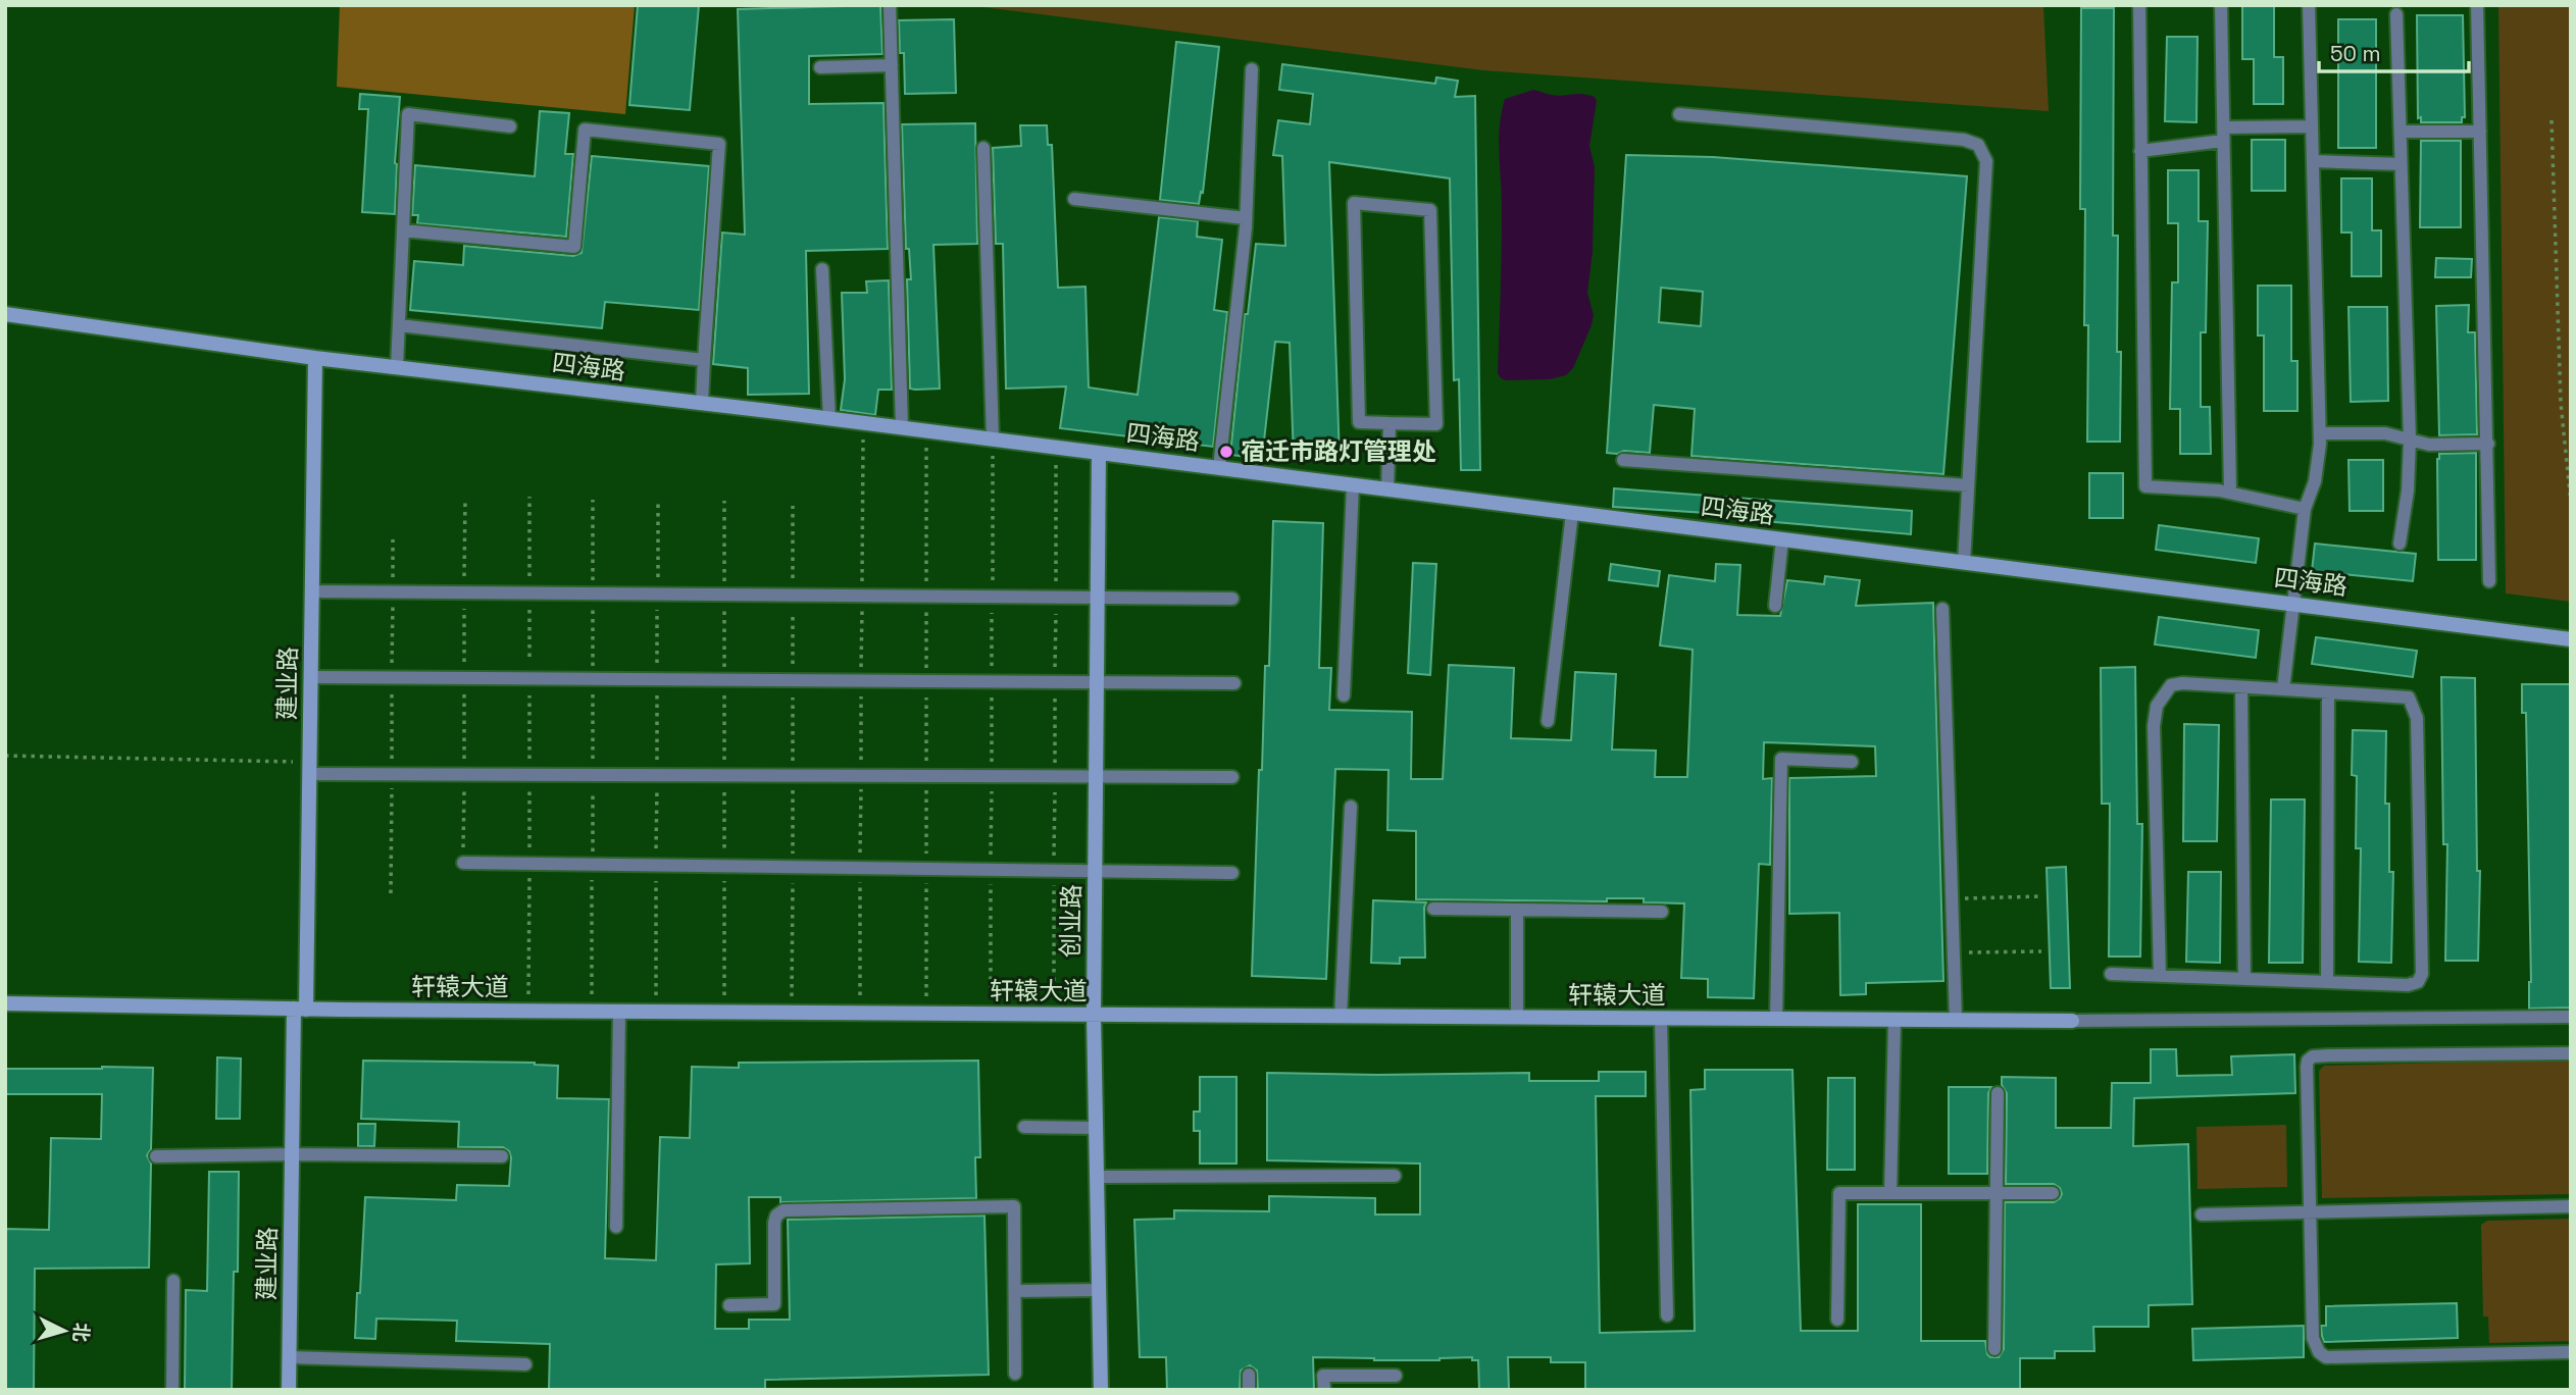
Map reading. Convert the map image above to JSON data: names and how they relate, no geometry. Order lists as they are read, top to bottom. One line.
{"streets":{"street":["四海路","建业路","创业路","轩辕大道"]},"crossings":[["四海路","建业路"],["四海路","创业路"],["建业路","轩辕大道"],["创业路","轩辕大道"]],"places":["宿迁市路灯管理处"],"scale_bar":"50 m","north":"right"}
